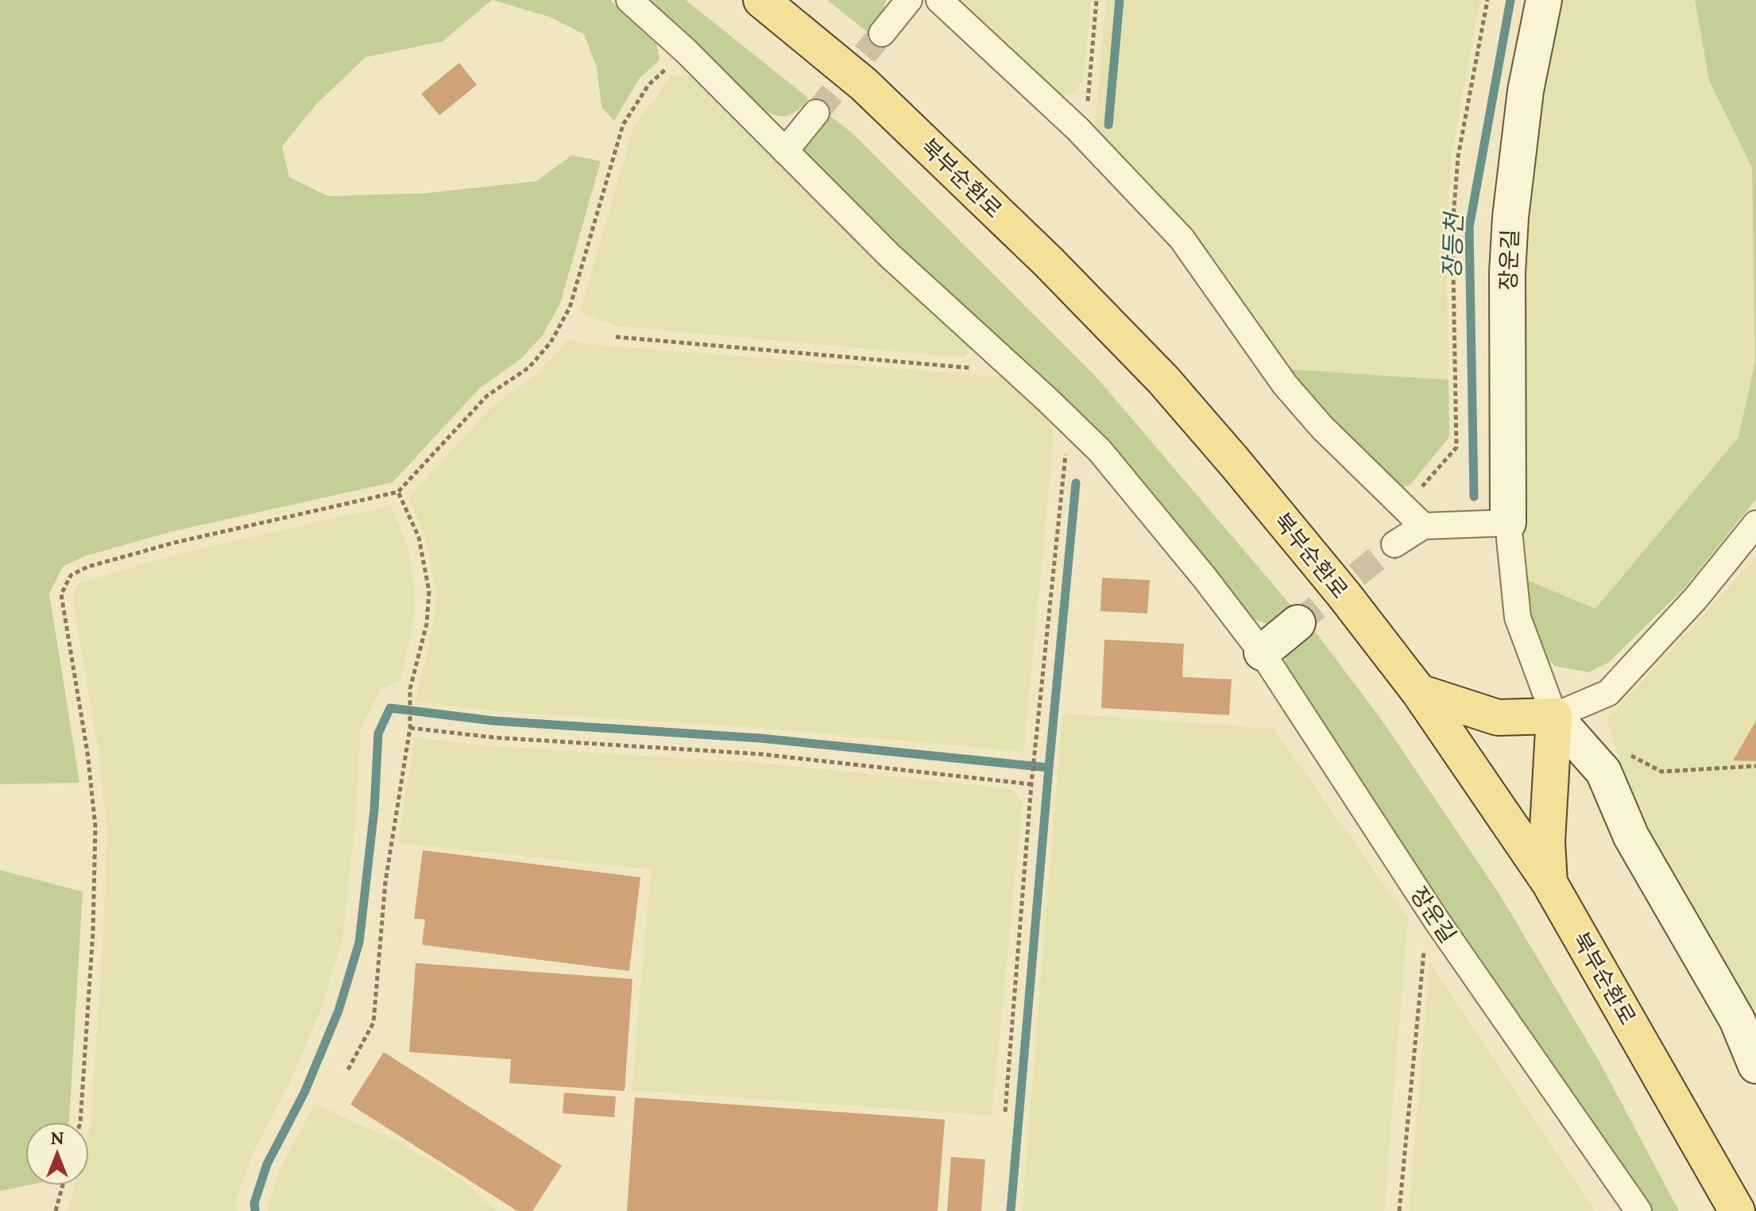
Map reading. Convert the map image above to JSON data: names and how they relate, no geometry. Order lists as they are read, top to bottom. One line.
{"streets":{"main road":["북부순환로"],"street":["장운길"]},"water":["장등천"],"north":"top"}
